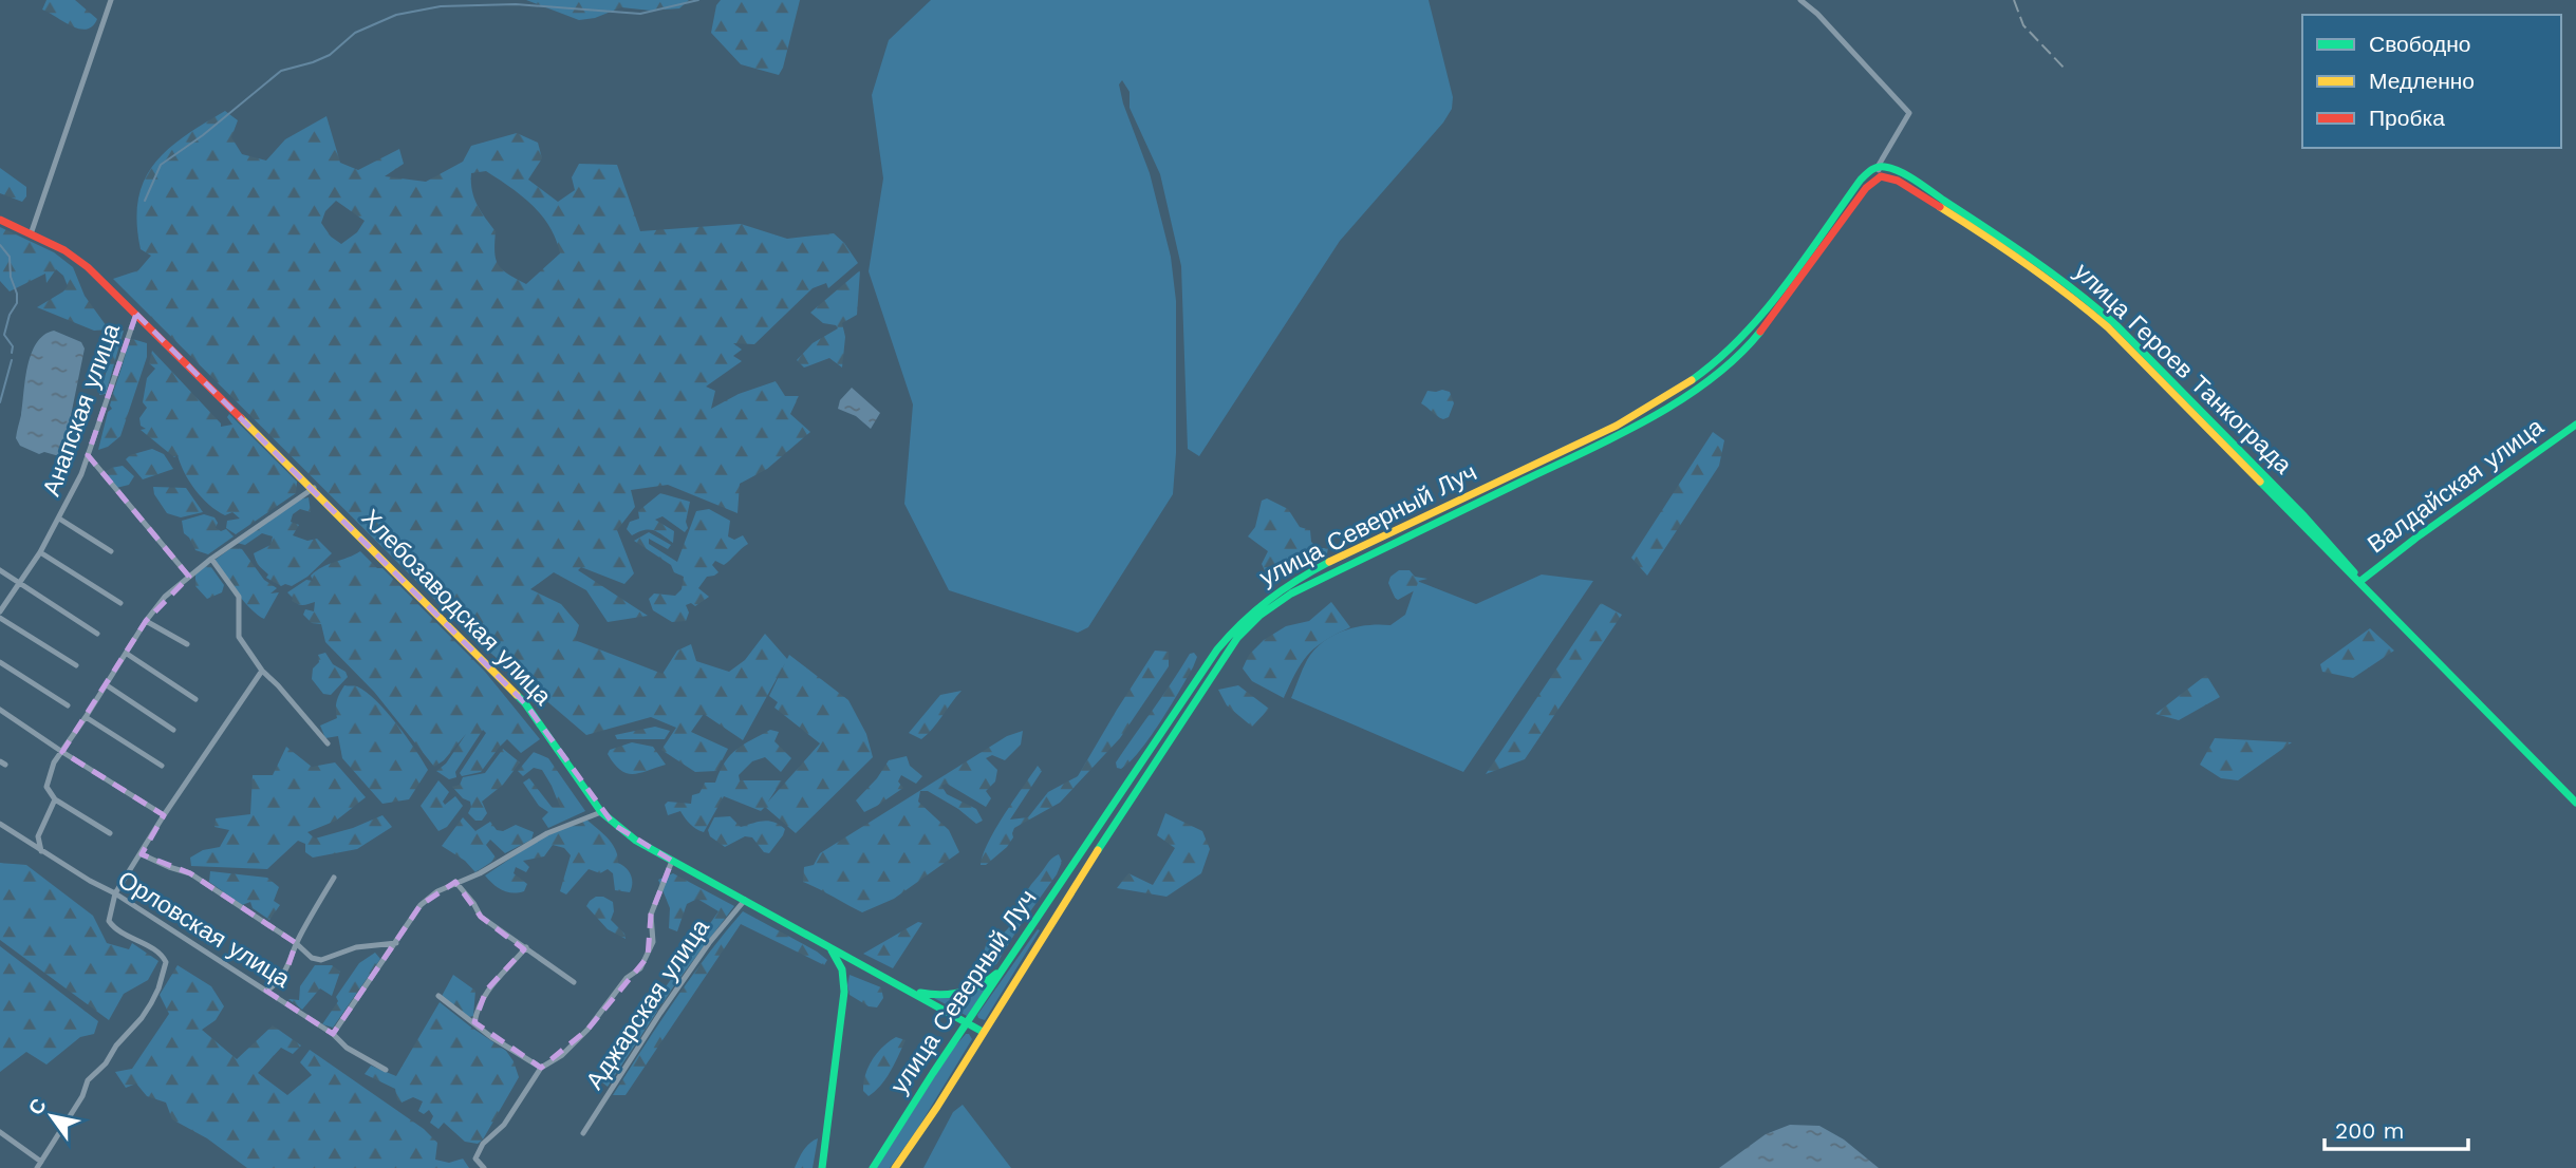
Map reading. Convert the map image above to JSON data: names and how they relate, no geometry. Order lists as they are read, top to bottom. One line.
{"streets":{"main road":["улица Героев Танкограда","Валдайская улица","улица Северный Луч","Хлебозаводская улица"],"street":["Анапская улица","Орловская улица","Аджарская улица"]},"crossings":[["улица Героев Танкограда","Валдайская улица"],["улица Героев Танкограда","улица Северный Луч"],["Анапская улица","Хлебозаводская улица"],["улица Северный Луч","Хлебозаводская улица"],["Хлебозаводская улица","Аджарская улица"]],"legend":["Свободно","Медленно","Пробка"],"scale_bar":"200 m","north":"top left"}
